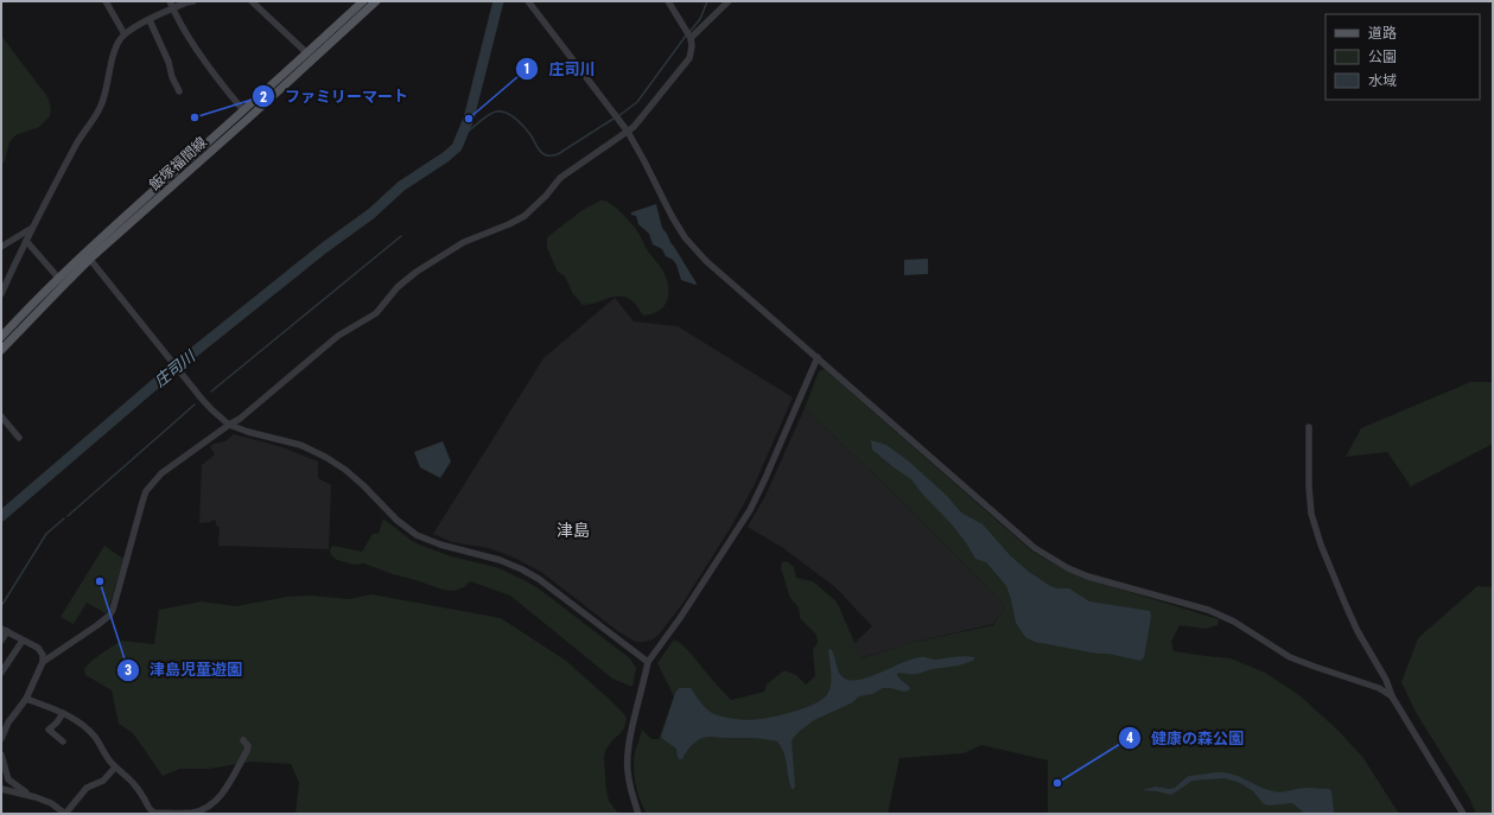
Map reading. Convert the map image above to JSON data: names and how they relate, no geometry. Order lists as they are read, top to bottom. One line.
{"streets":{"main road":["飯塚福間線"]},"districts":["津島"],"water":["庄司川"],"places":["ファミリーマート","庄司川","津島児童遊園","健康の森公園"],"legend":["道路","公園","水域"]}
